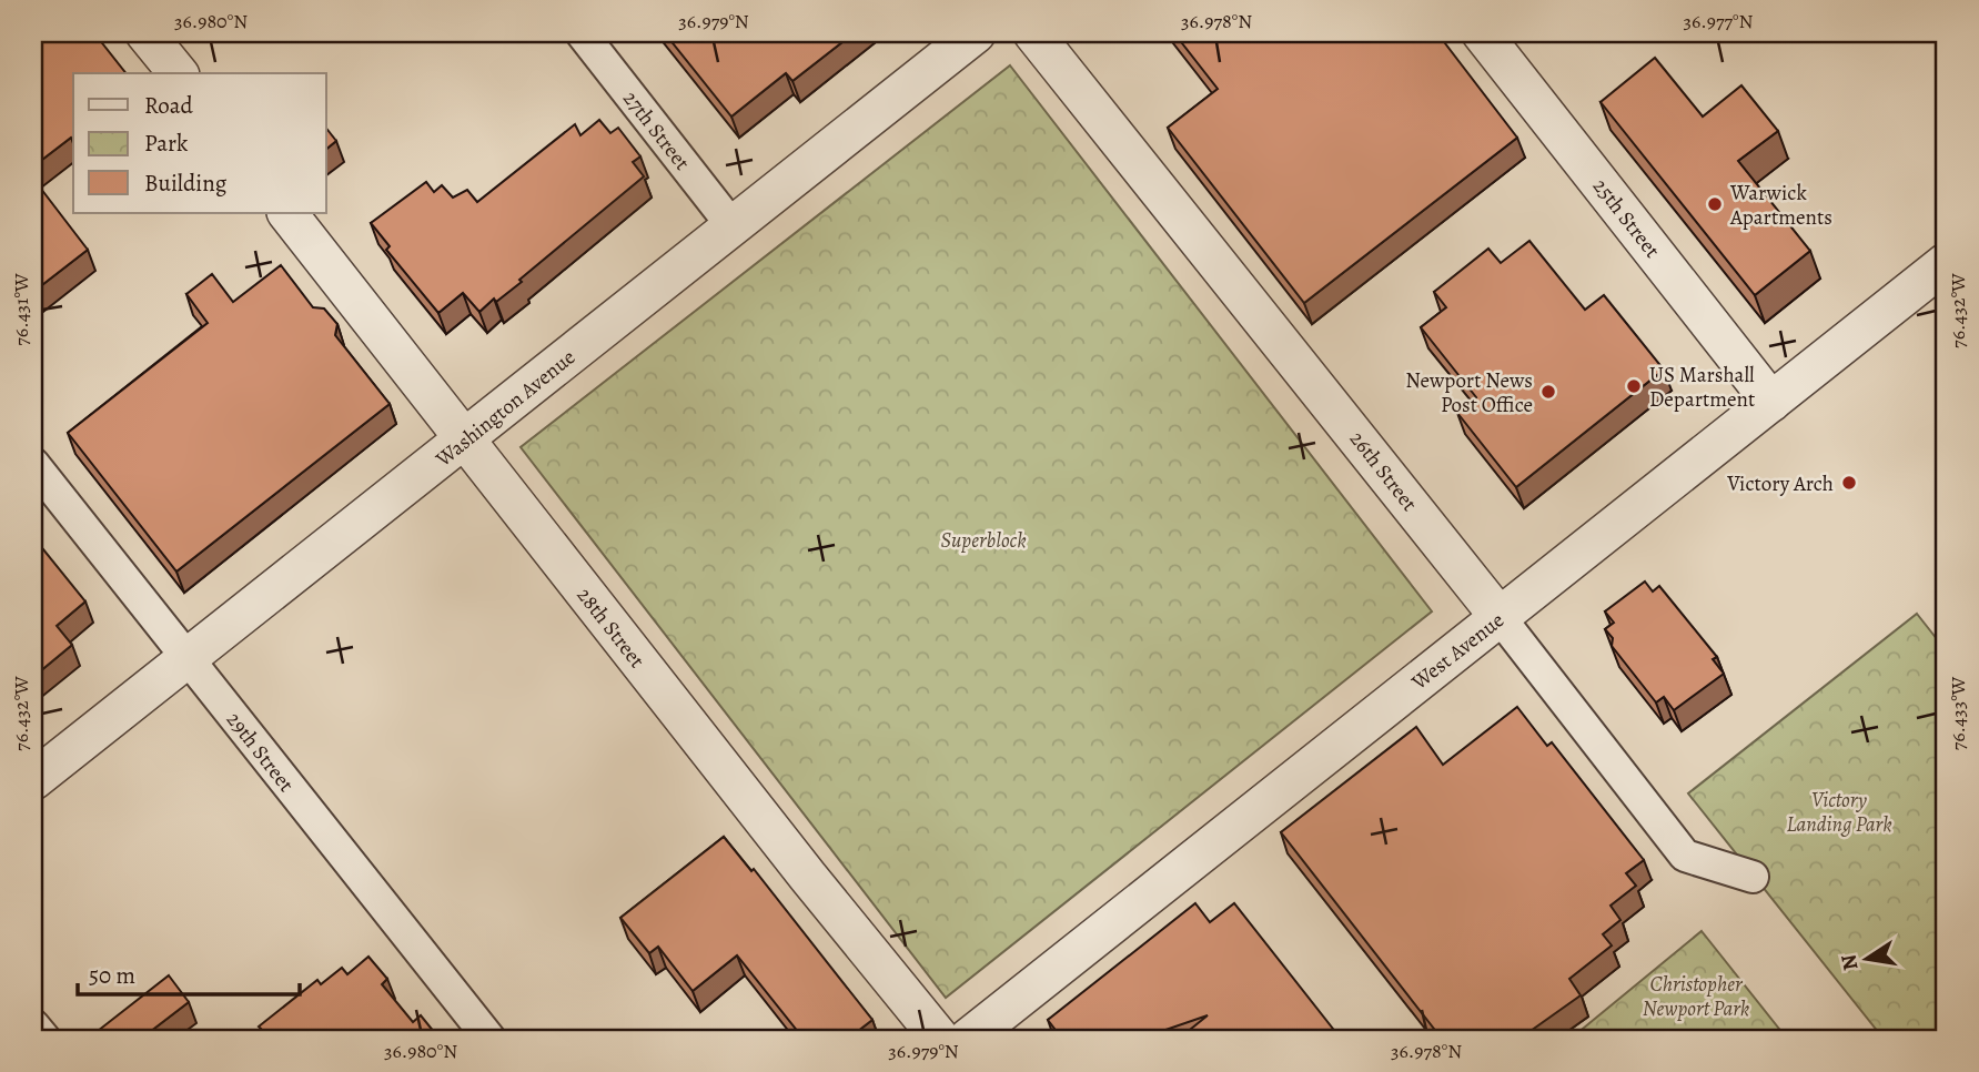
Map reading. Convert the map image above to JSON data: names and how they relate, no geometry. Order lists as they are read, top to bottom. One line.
{"streets":{"street":["27th Street","25th Street","Washington Avenue","26th Street","28th Street","West Avenue","29th Street"]},"crossings":[["27th Street","Washington Avenue"],["25th Street","West Avenue"],["Washington Avenue","28th Street"],["Washington Avenue","29th Street"],["26th Street","West Avenue"]],"parks":["Superblock","Victory Landing Park","Christopher Newport Park"],"places":["Warwick Apartments","US Marshall Department","Newport News Post Office","Victory Arch"],"legend":["Road","Park","Building"],"scale_bar":"50 m","north":"left","coordinates":["36.980°N","36.979°N","36.978°N","36.977°N","76.431°W","76.432°W","76.433°W"]}
